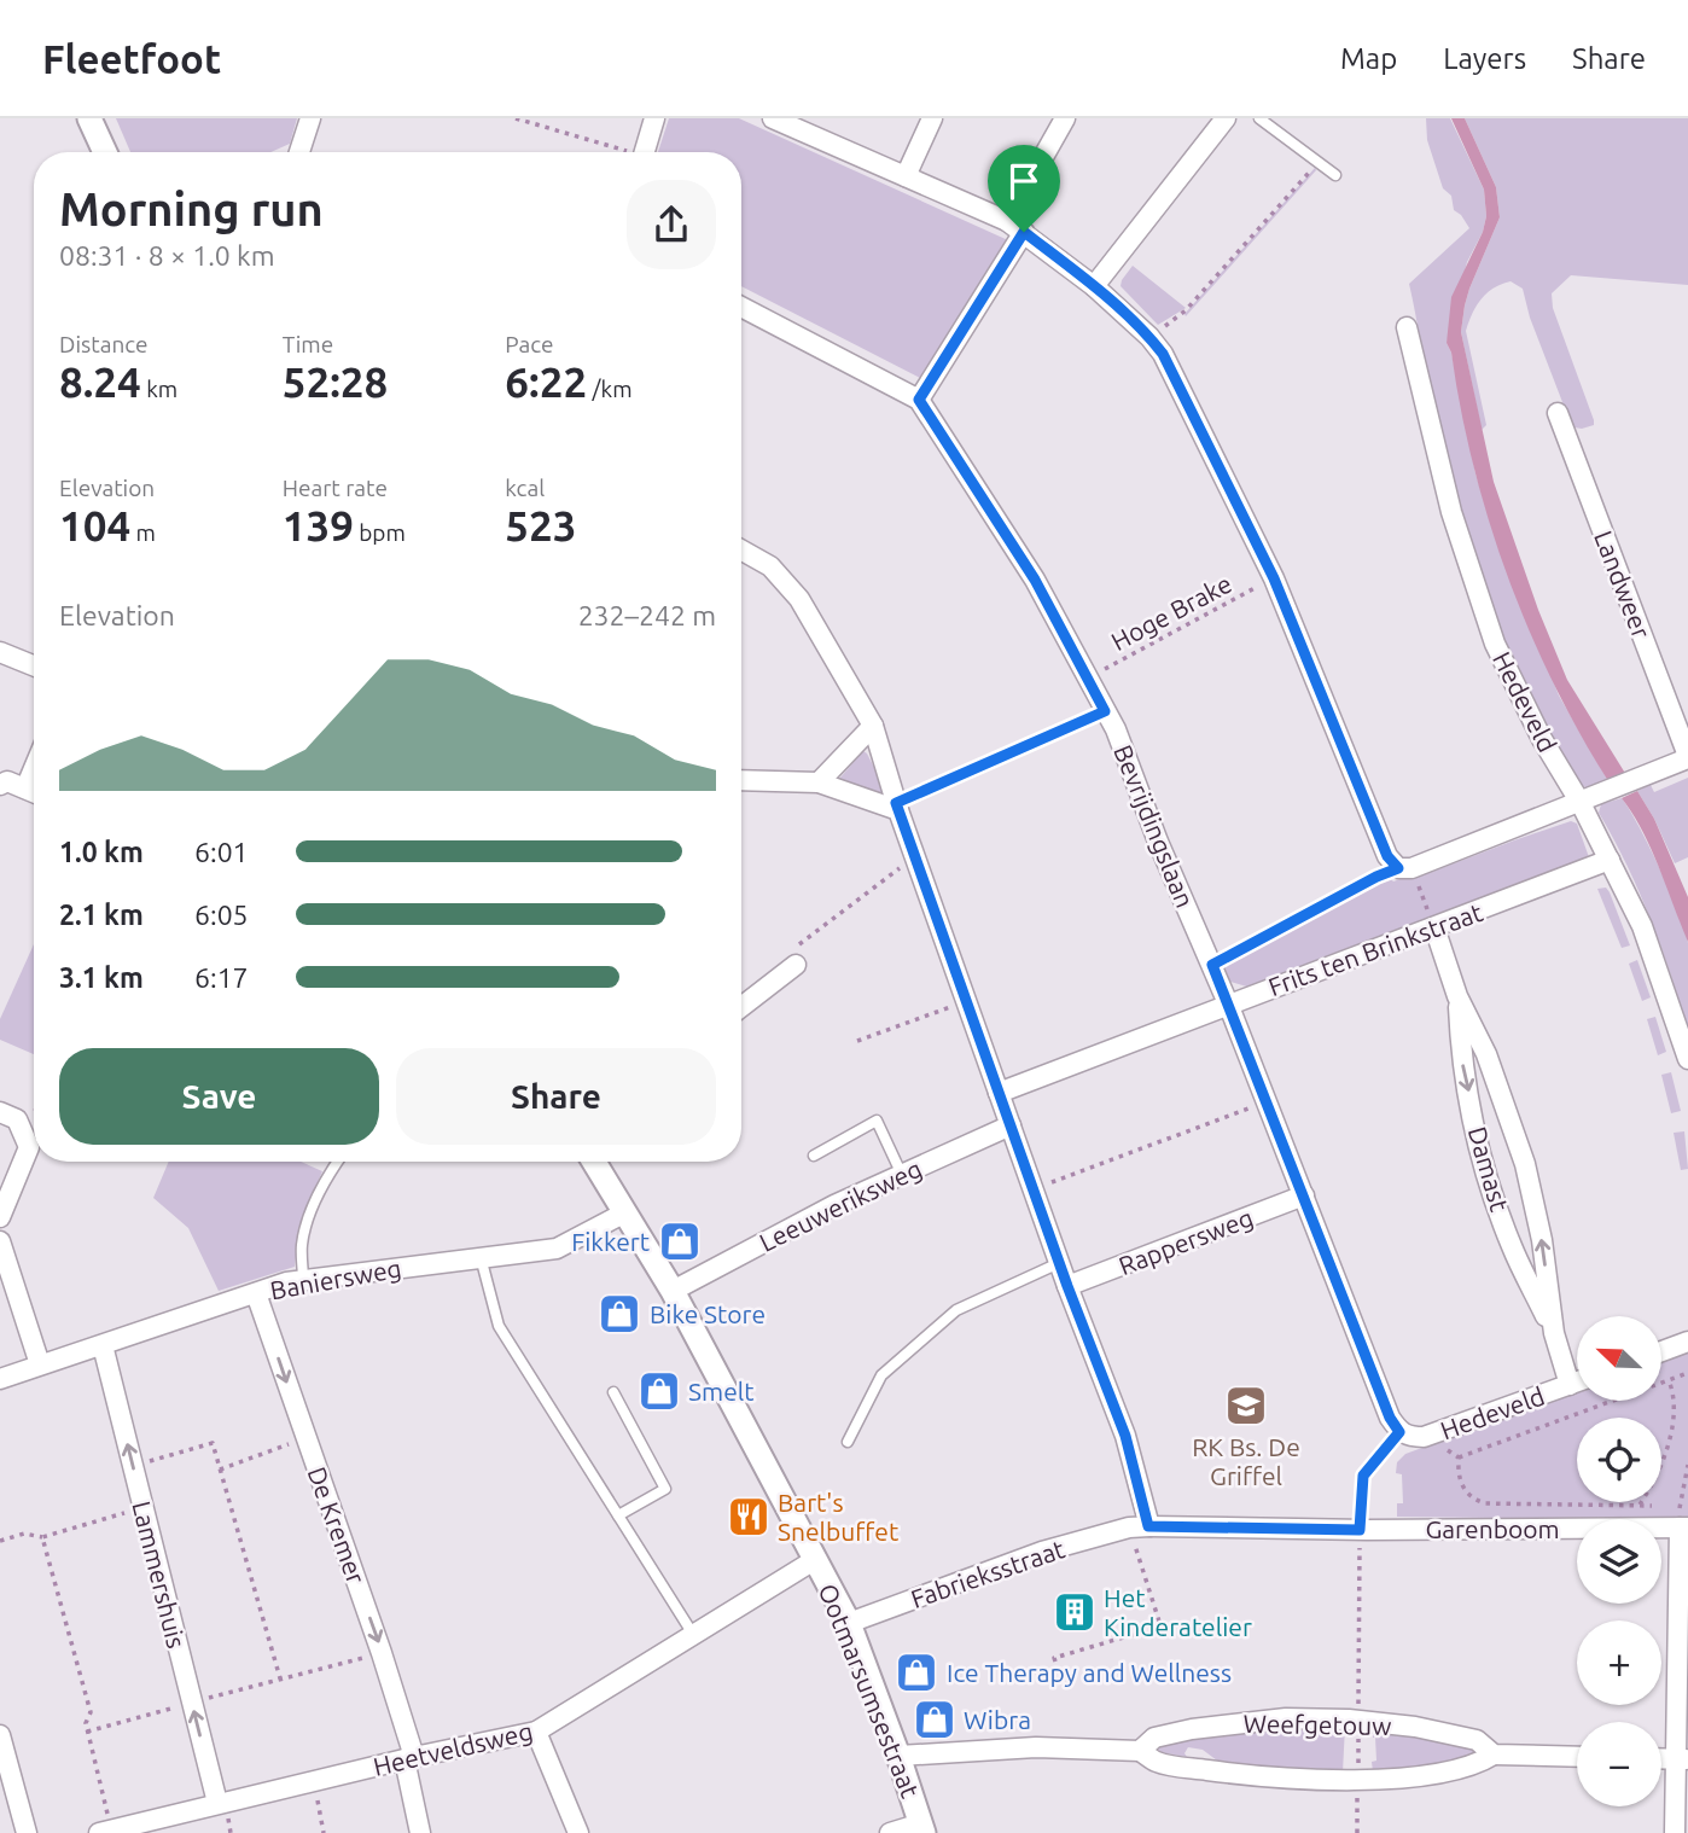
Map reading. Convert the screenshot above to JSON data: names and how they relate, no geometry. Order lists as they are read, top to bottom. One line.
{"streets":{"street":["Landweer","Hedeveld","Bevrijdingslaan","Frits ten Brinkstraat","Damast","Leeuweriksweg","Rappersweg","Baniersweg","De Kremer","Garenboom","Fabrieksstraat","Lammershuis","Ootmarsumsestraat","Weefgetouw","Heetveldsweg"],"path":["Hoge Brake"]},"crossings":[["Hoge Brake","Bevrijdingslaan"],["Hedeveld","Frits ten Brinkstraat"],["Hedeveld","Damast"],["Bevrijdingslaan","Frits ten Brinkstraat"],["Frits ten Brinkstraat","Damast"],["Leeuweriksweg","Ootmarsumsestraat"],["Baniersweg","De Kremer"],["Baniersweg","Lammershuis"],["Baniersweg","Ootmarsumsestraat"],["De Kremer","Heetveldsweg"],["Garenboom","Fabrieksstraat"],["Fabrieksstraat","Ootmarsumsestraat"],["Lammershuis","Heetveldsweg"],["Ootmarsumsestraat","Weefgetouw"],["Ootmarsumsestraat","Heetveldsweg"]],"one_way":["De Kremer","Lammershuis"],"places":{"shop":["Fikkert","Bike Store","Smelt","Ice Therapy and Wellness","Wibra"],"school or university":["RK Bs. De Griffel"],"restaurant":["Bart's Snelbuffet"],"building":["Het Kinderatelier"]},"north":"top left","page":{"header":"Fleetfoot","nav":["Map","Layers","Share"],"heading":["Morning run","08:31 · 8 × 1.0 km"],"stats":[["Distance","8.24 km"],["Time","52:28"],["Pace","6:22 /km"],["Elevation","104 m"],["Heart rate","139 bpm"],["kcal","523"]],"chart":["Elevation","232–242 m"],"list":[{"name":"1.0 km","note":"6:01"},{"name":"2.1 km","note":"6:05"},{"name":"3.1 km","note":"6:17"}],"buttons":["Save","Share"],"map_buttons":["+","−"]}}
